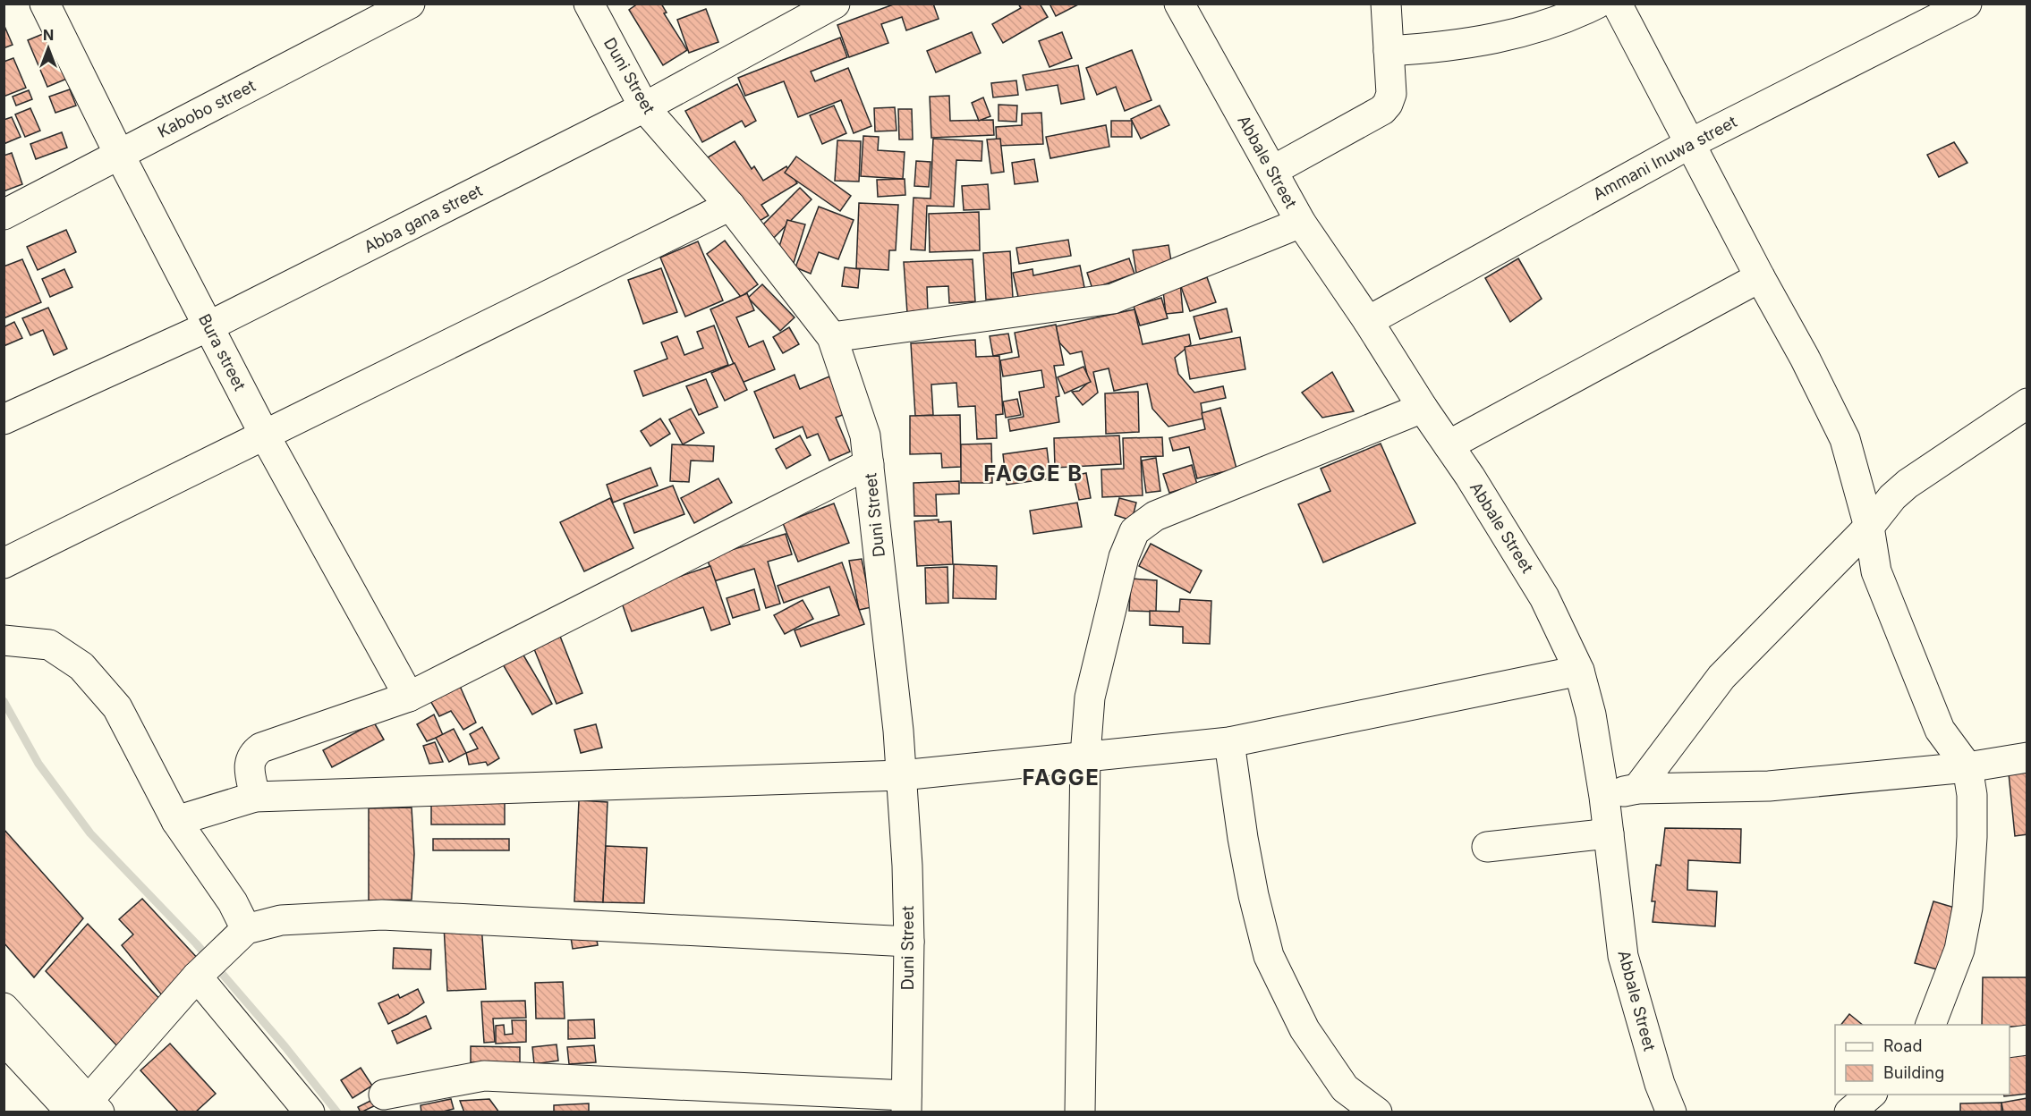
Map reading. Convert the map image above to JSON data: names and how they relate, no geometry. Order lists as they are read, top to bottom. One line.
{"streets":{"street":["Duni Street","Kabobo street","Ammani Inuwa street","Abbale Street","Abba gana street","Bura street"]},"crossings":[["Duni Street","Abba gana street"],["Kabobo street","Bura street"],["Ammani Inuwa street","Abbale Street"],["Abba gana street","Bura street"]],"districts":["FAGGE B","FAGGE"],"legend":["Road","Building"],"north":"top"}
